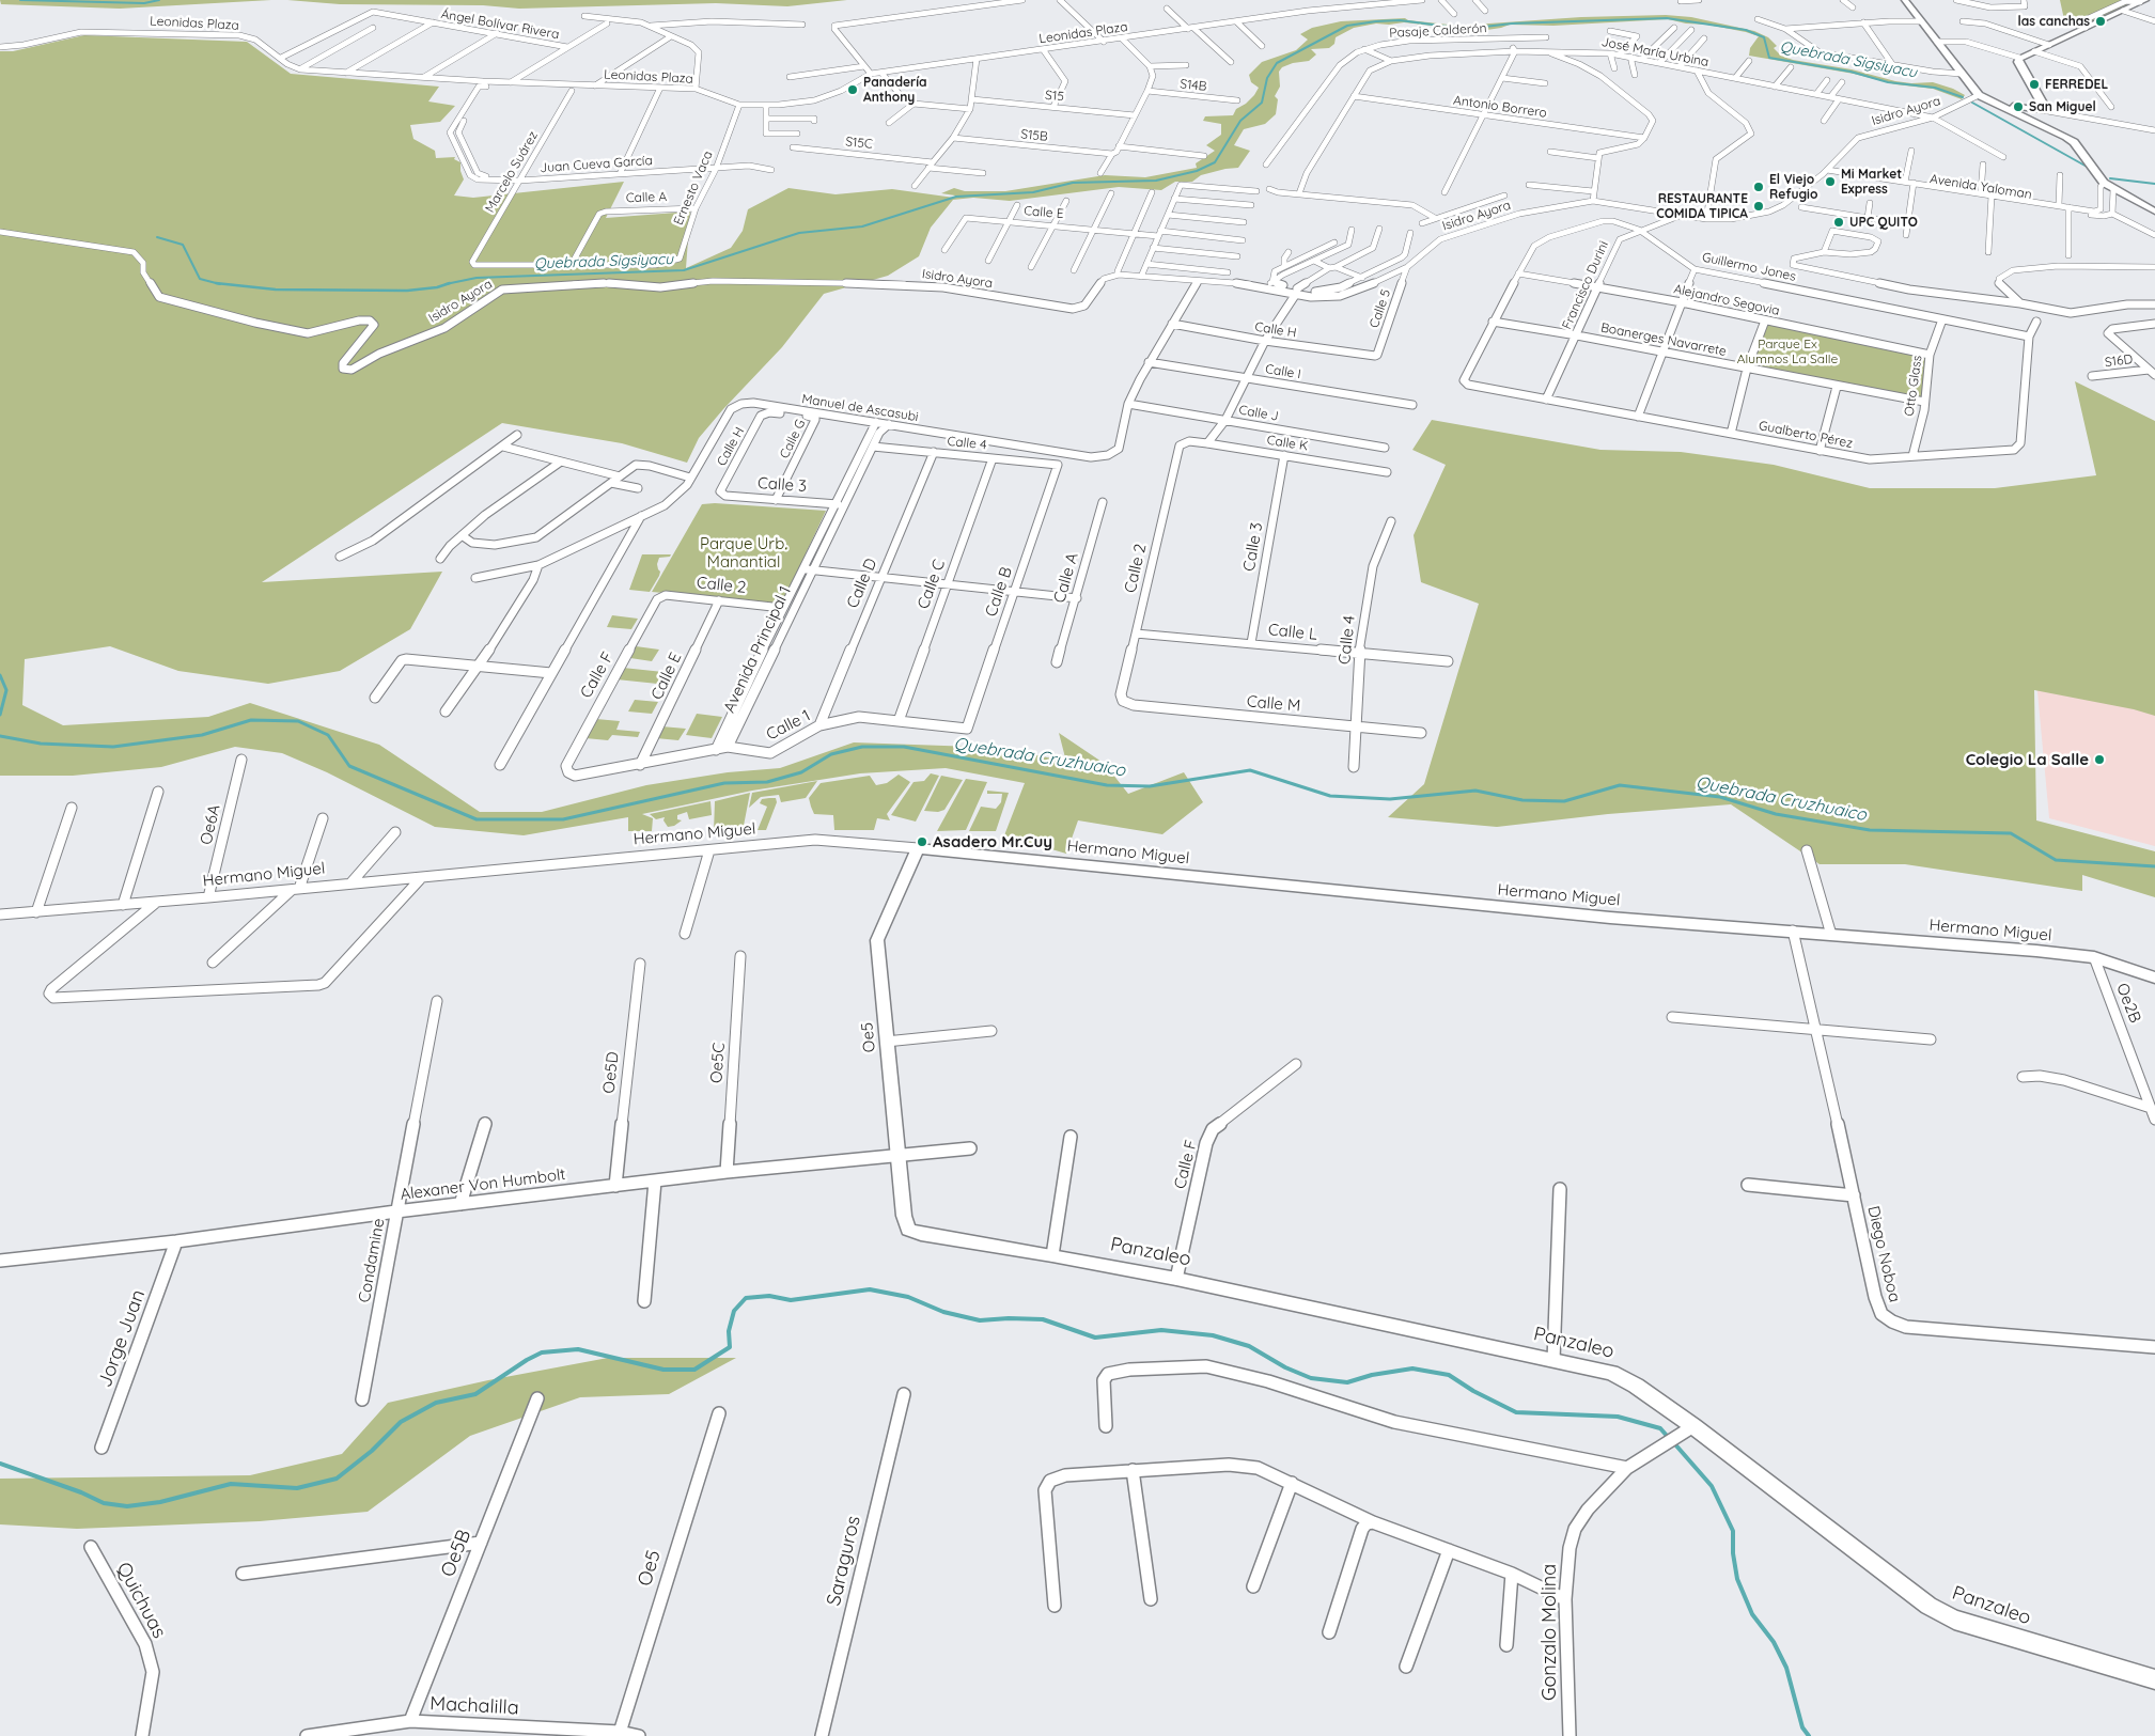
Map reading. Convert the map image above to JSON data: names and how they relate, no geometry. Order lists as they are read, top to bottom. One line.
{"streets":{"street":["Leonidas Plaza","Ángel Bolívar Rivera","Pasaje Calderón","José María Urbina","S14B","S15","Antonio Borrero","Isidro Ayora","S15B","S15C","Juan Cueva García","Marcelo Suárez","Avenida Yaloman","Ernesto Vaca","Calle A","Calle E","Guillermo Jones","Francisco Durini","Alejandro Segovia","Calle 5","Calle H","Boanerges Navarrete","S16D","Calle I","Otto Glass","Manuel de Ascasubi","Calle J","Gualberto Pérez","Calle G","Calle 4","Calle K","Calle 3","Calle 2","Calle D","Calle C","Calle B","Calle L","Avenida Principal 1","Calle F","Calle M","Calle 1","Oe6A","Hermano Miguel","Oe2B","Oe5","Oe5C","Oe5D","Alexaner Von Humbolt","Panzaleo","Diego Noboa","Condamine","Jorge Juan","Oe5B","Saraguros","Quichuas","Gonzalo Molina","Machalilla"]},"crossings":[["Leonidas Plaza","Ángel Bolívar Rivera"],["Leonidas Plaza","Ernesto Vaca"],["José María Urbina","Antonio Borrero"],["José María Urbina","Isidro Ayora"],["Isidro Ayora","Avenida Yaloman"],["Isidro Ayora","Francisco Durini"],["Isidro Ayora","Calle 5"],["Isidro Ayora","Manuel de Ascasubi"],["Juan Cueva García","Marcelo Suárez"],["Juan Cueva García","Ernesto Vaca"],["Marcelo Suárez","Ernesto Vaca"],["Marcelo Suárez","Calle A"],["Ernesto Vaca","Calle A"],["Calle E","Calle 2"],["Calle E","Calle 1"],["Guillermo Jones","Francisco Durini"],["Guillermo Jones","Alejandro Segovia"],["Guillermo Jones","Boanerges Navarrete"],["Guillermo Jones","Otto Glass"],["Guillermo Jones","Gualberto Pérez"],["Francisco Durini","Alejandro Segovia"],["Francisco Durini","Boanerges Navarrete"],["Francisco Durini","Gualberto Pérez"],["Alejandro Segovia","Otto Glass"],["Calle 5","Calle H"],["Calle H","Manuel de Ascasubi"],["Calle H","Calle G"],["Calle H","Calle 3"],["Boanerges Navarrete","Otto Glass"],["Calle I","Manuel de Ascasubi"],["Otto Glass","Gualberto Pérez"],["Manuel de Ascasubi","Calle J"],["Manuel de Ascasubi","Avenida Principal 1"],["Calle G","Calle 3"],["Calle 4","Calle D"],["Calle 4","Calle C"],["Calle 4","Calle B"],["Calle 4","Calle L"],["Calle 4","Avenida Principal 1"],["Calle 4","Calle M"],["Calle K","Calle 3"],["Calle K","Calle 2"],["Calle 3","Calle L"],["Calle 3","Avenida Principal 1"],["Calle 2","Calle L"],["Calle 2","Calle F"],["Calle 2","Calle M"],["Calle D","Calle 1"],["Calle C","Calle 1"],["Calle B","Calle 1"],["Avenida Principal 1","Calle 1"],["Calle F","Calle 1"],["Calle F","Panzaleo"],["Oe6A","Hermano Miguel"],["Hermano Miguel","Oe2B"],["Hermano Miguel","Oe5"],["Hermano Miguel","Diego Noboa"],["Oe5","Alexaner Von Humbolt"],["Oe5","Panzaleo"],["Oe5","Machalilla"],["Oe5C","Alexaner Von Humbolt"],["Oe5D","Alexaner Von Humbolt"],["Alexaner Von Humbolt","Condamine"],["Alexaner Von Humbolt","Jorge Juan"],["Panzaleo","Gonzalo Molina"],["Oe5B","Machalilla"]],"water":["Quebrada Sigsiyacu","Quebrada Cruzhuaico"],"parks":["Parque Ex Alumnos La Salle","Parque Urb. Manantial"],"places":["las canchas","FERREDEL","Panadería Anthony","San Miguel","Mi Market Express","El Viejo Refugio","RESTAURANTE COMIDA TIPICA","UPC QUITO","Colegio La Salle","Asadero Mr.Cuy"]}
